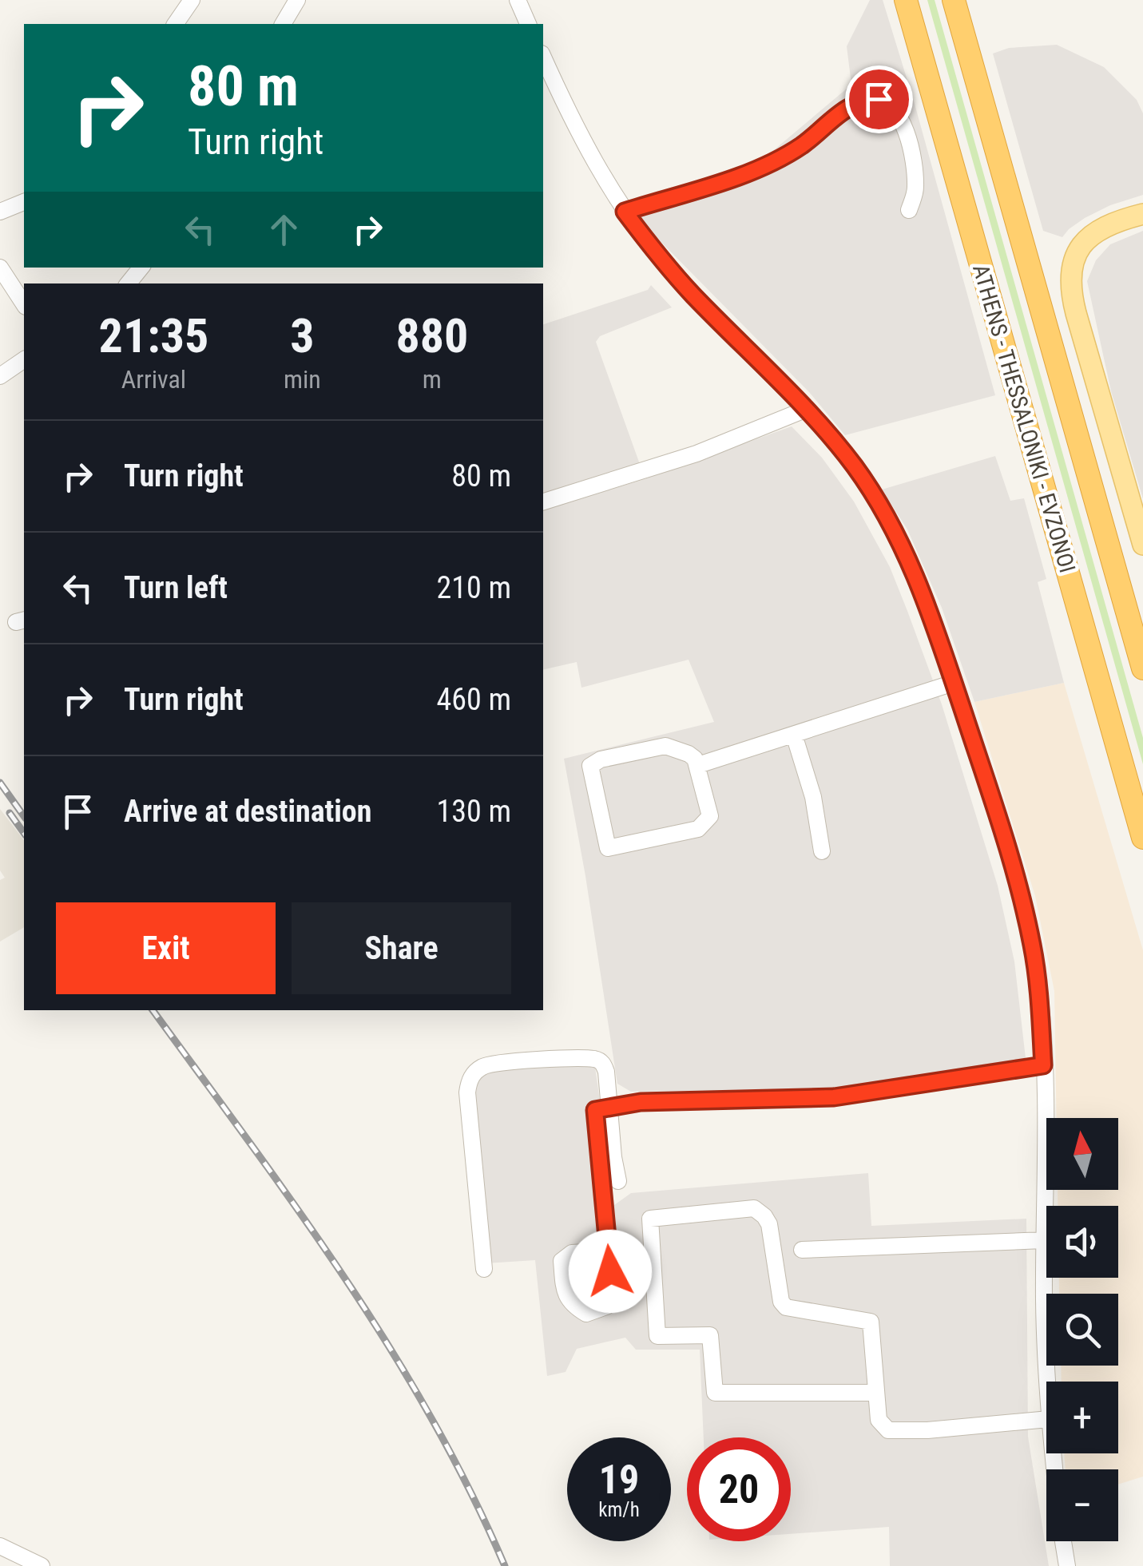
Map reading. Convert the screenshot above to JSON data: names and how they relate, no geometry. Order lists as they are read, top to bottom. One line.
{"streets":{"highway":["ATHENS - THESSALONIKI - EVZONOI"]},"north":"top","page":{"turn":["80 m","Turn right"],"eta":["21:35","Arrival","3","min","880","m"],"list":[{"name":"Turn right","value":"80 m"},{"name":"Turn left","value":"210 m"},{"name":"Turn right","value":"460 m"},{"name":"Arrive at destination","value":"130 m"}],"buttons":["Exit","Share"],"map_buttons":["+","−"],"speed":"19 km/h","limit":"20"}}
